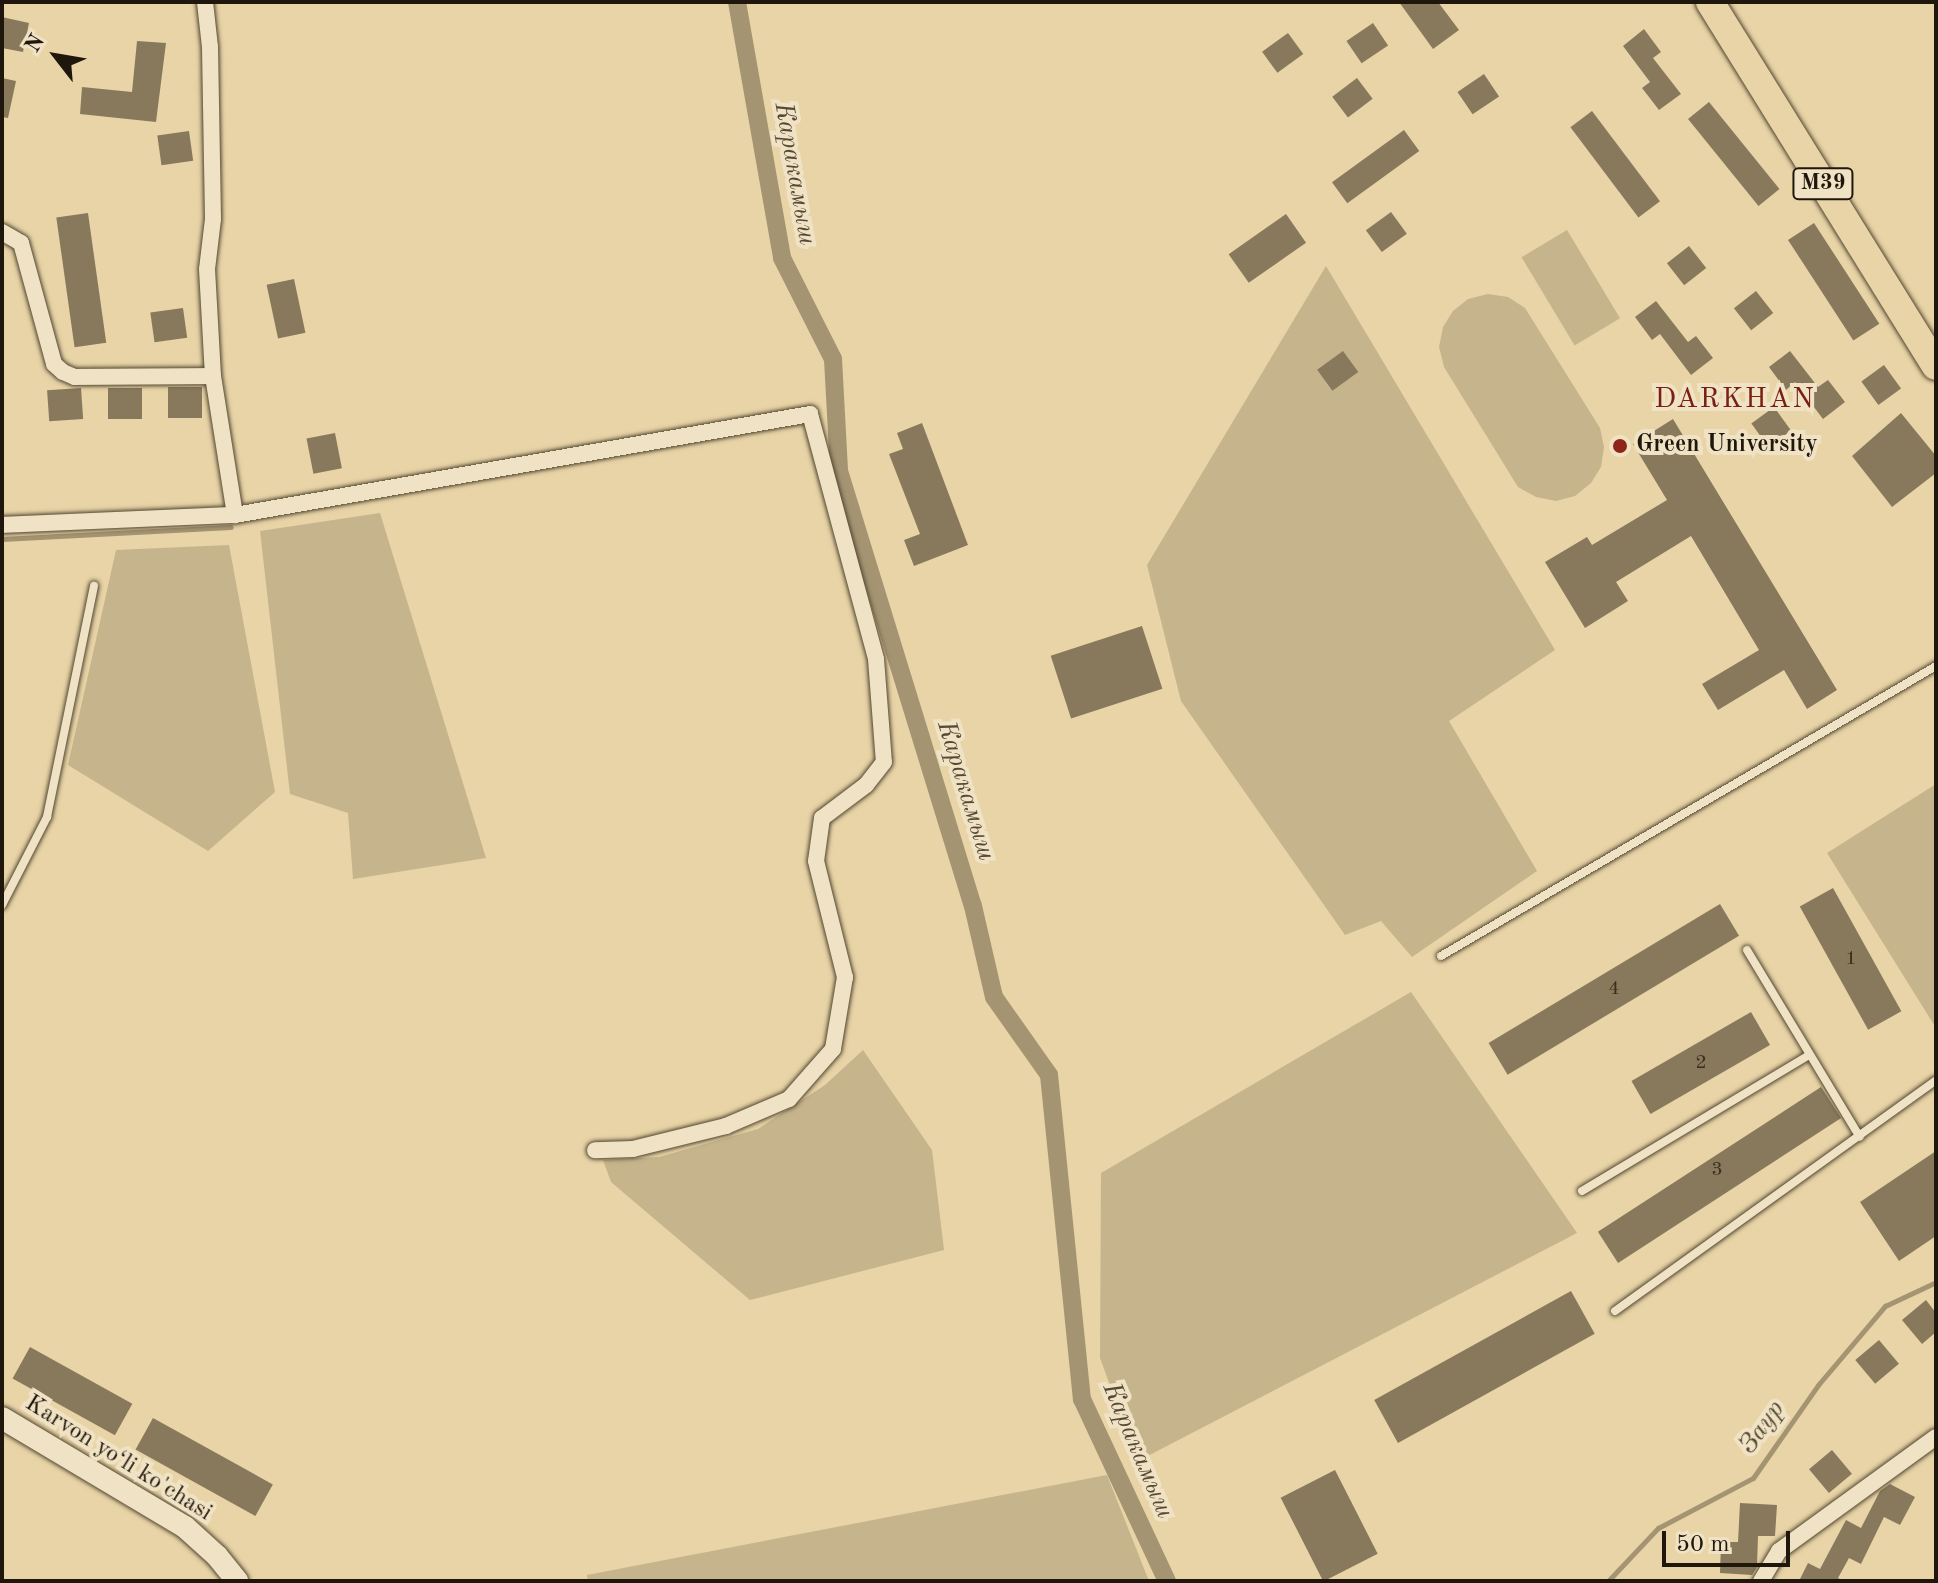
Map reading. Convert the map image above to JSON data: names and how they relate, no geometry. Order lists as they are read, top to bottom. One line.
{"streets":{"highway":["M39"],"street":["Karvon yo‘li ko'chasi"]},"districts":["DARKHAN"],"water":["Каракамыш","Заур"],"places":["Green University"],"house_numbers":["1","4","2","3"],"scale_bar":"50 m","north":"top left"}
